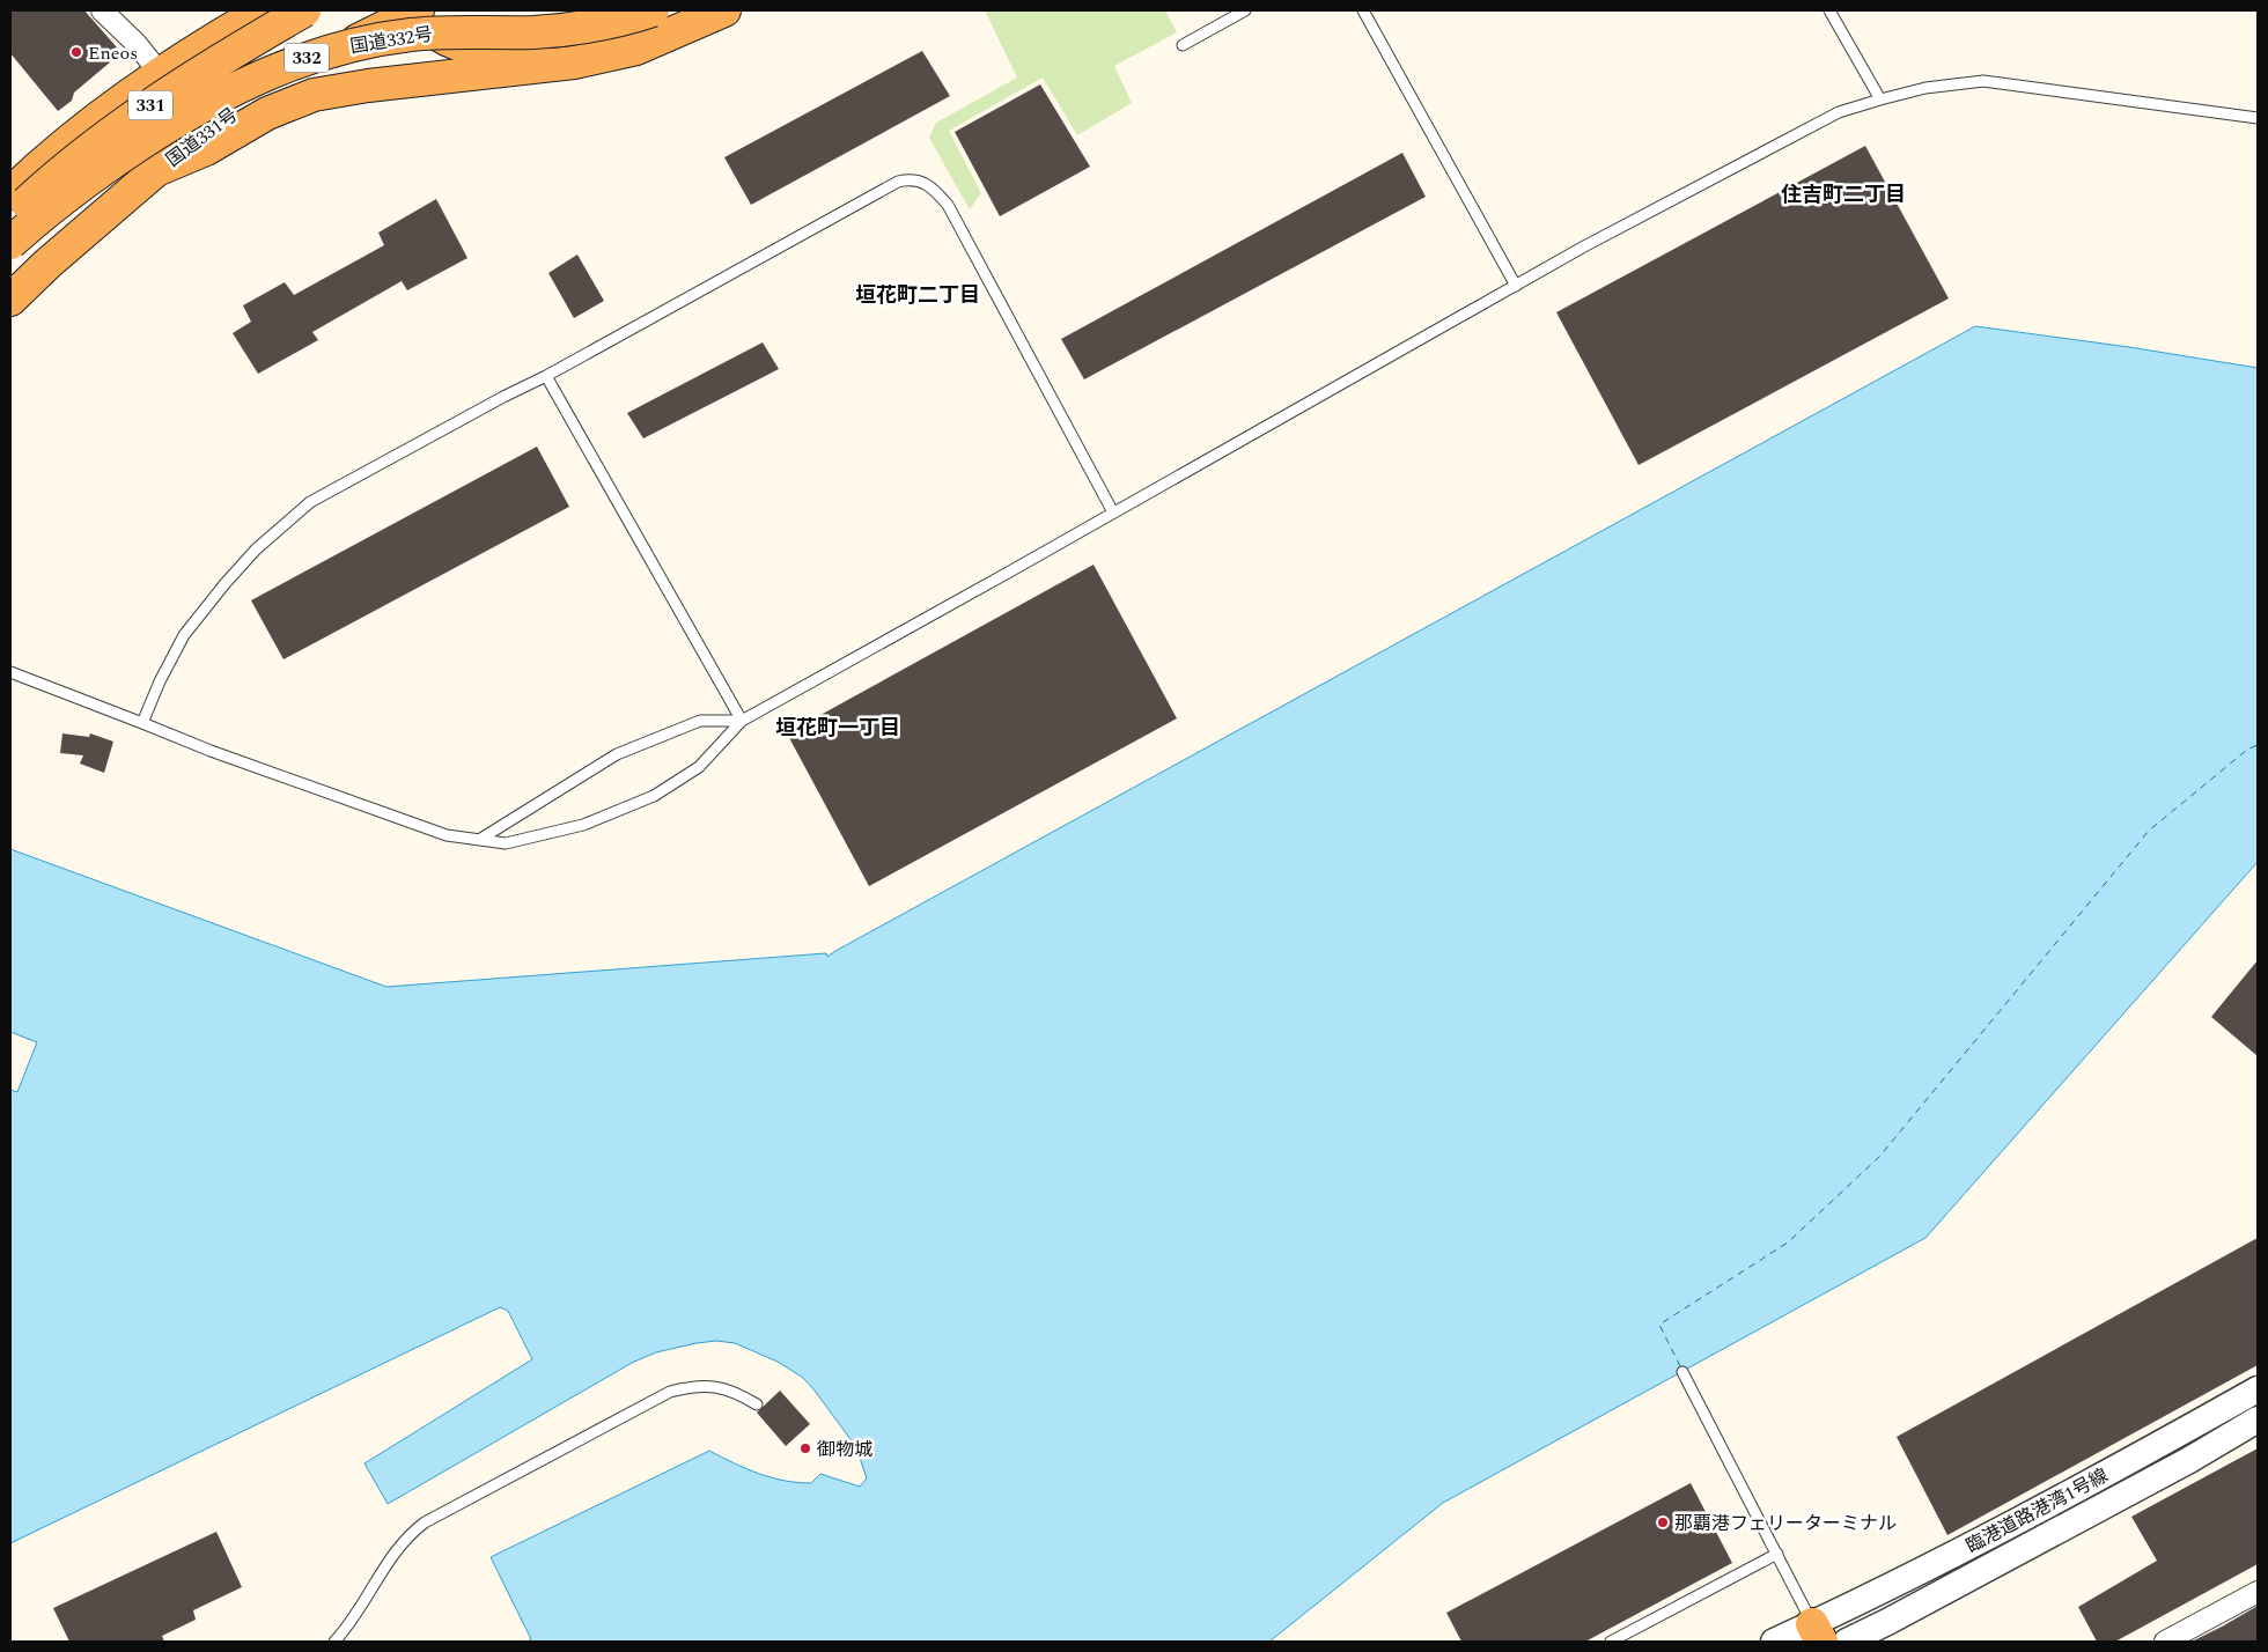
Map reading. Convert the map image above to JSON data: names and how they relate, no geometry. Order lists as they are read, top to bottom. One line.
{"streets":{"highway":["国道332号","332","331","国道331号"],"street":["臨港道路港湾1号線"]},"crossings":[["332","国道331号"]],"districts":["住吉町二丁目","垣花町二丁目","垣花町一丁目"],"places":["Eneos","御物城","那覇港フェリーターミナル"]}
